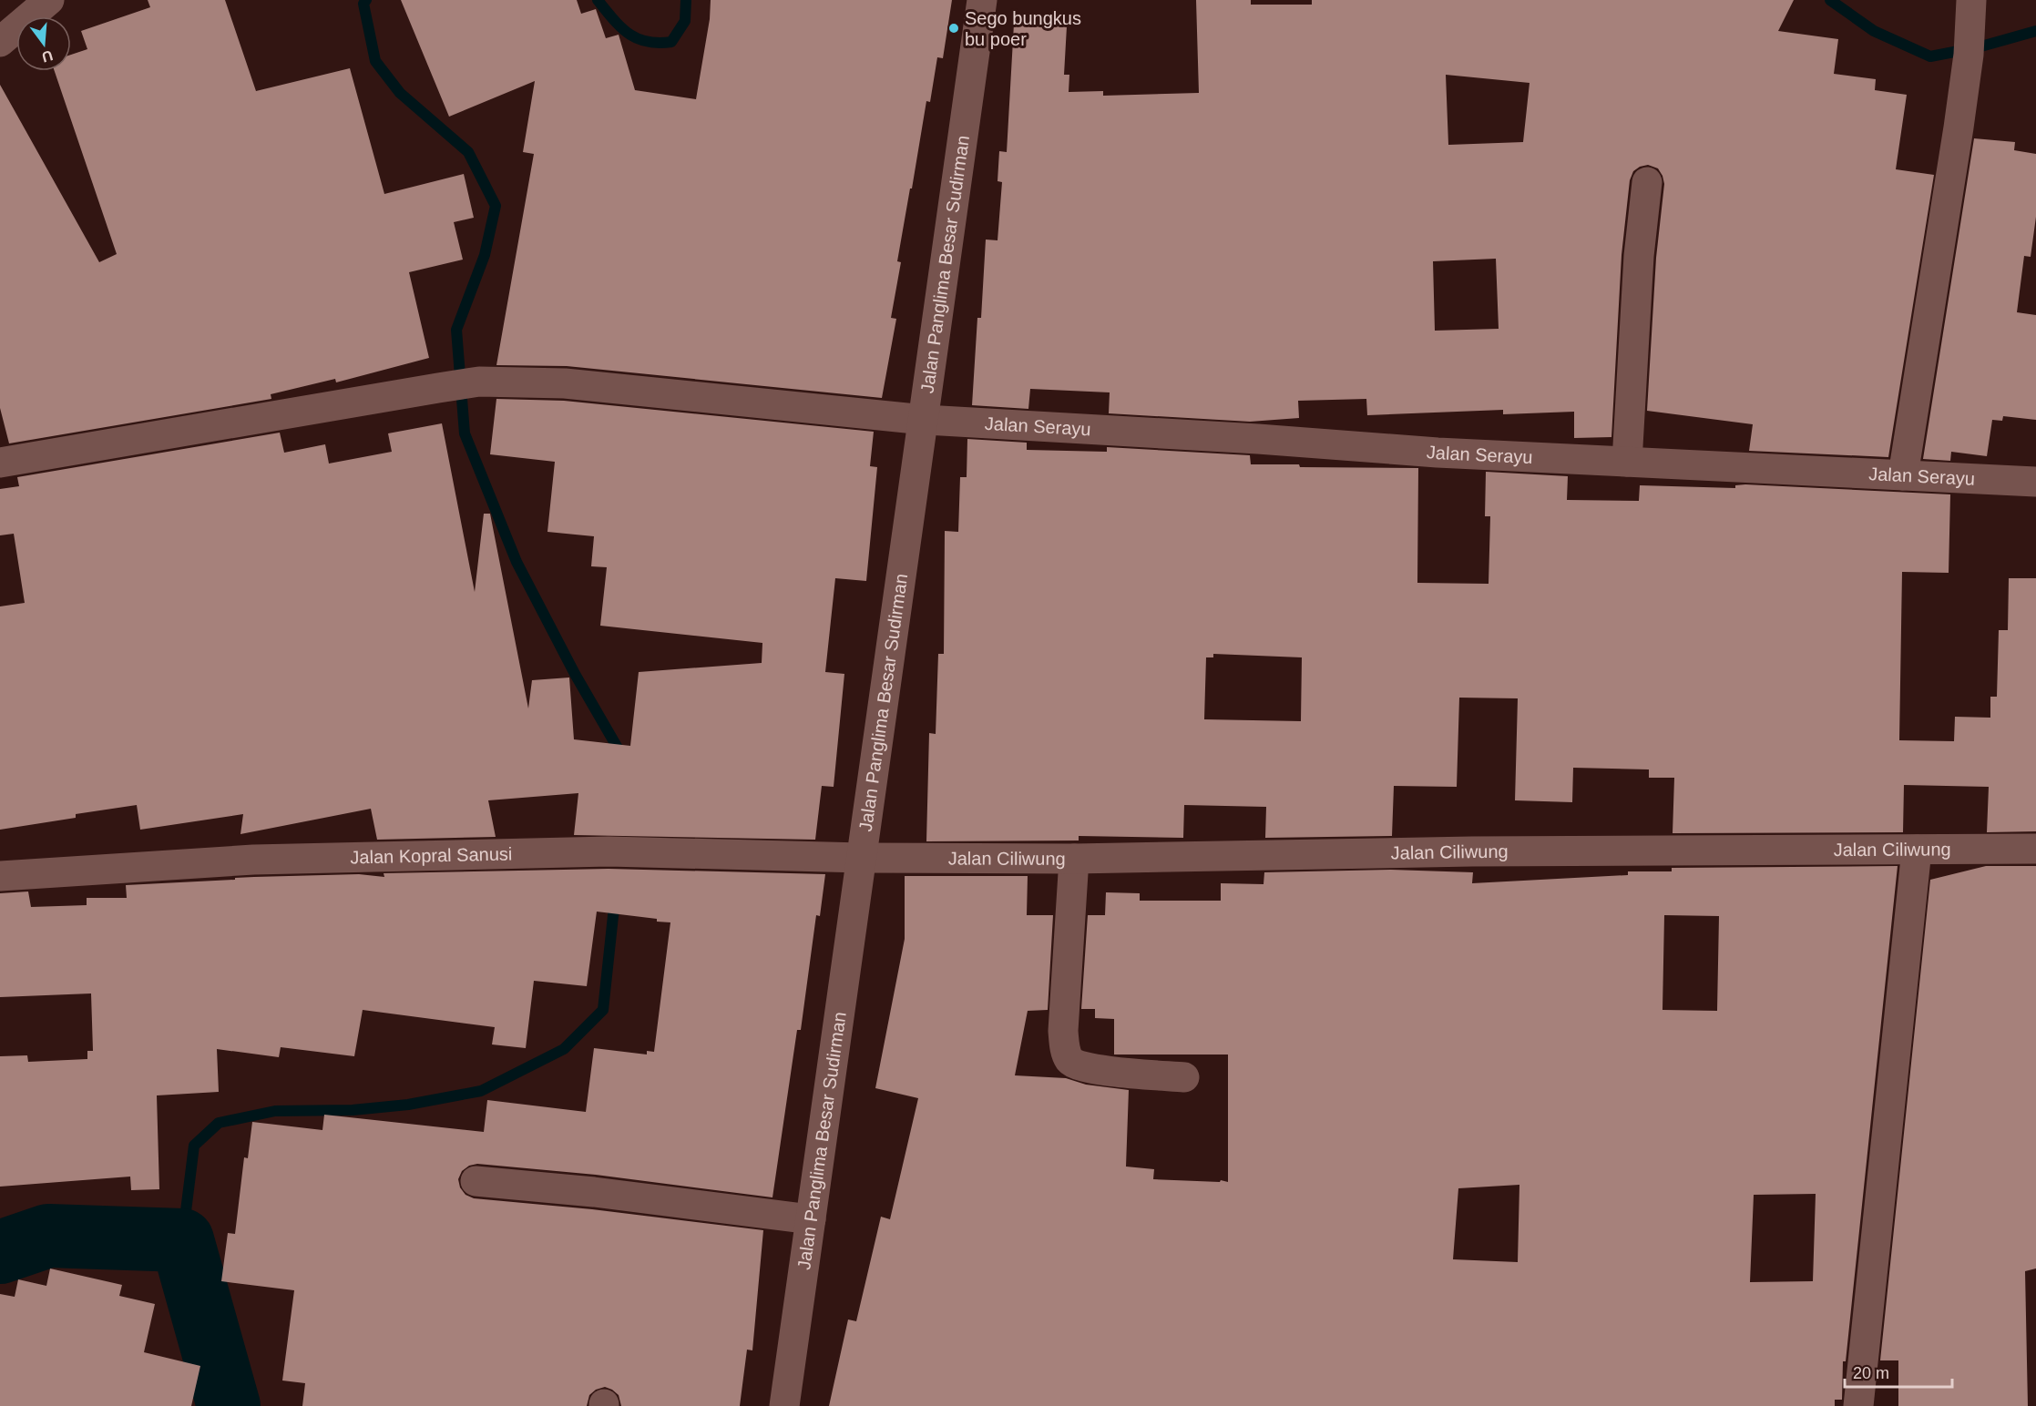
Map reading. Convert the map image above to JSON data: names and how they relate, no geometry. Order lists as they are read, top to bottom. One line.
{"streets":{"street":["Jalan Panglima Besar Sudirman","Jalan Serayu","Jalan Ciliwung","Jalan Kopral Sanusi"]},"crossings":[["Jalan Panglima Besar Sudirman","Jalan Serayu"],["Jalan Panglima Besar Sudirman","Jalan Ciliwung"],["Jalan Panglima Besar Sudirman","Jalan Kopral Sanusi"],["Jalan Ciliwung","Jalan Kopral Sanusi"]],"places":["Sego bungkus bu poer"],"scale_bar":"20 m","north":"bottom"}
